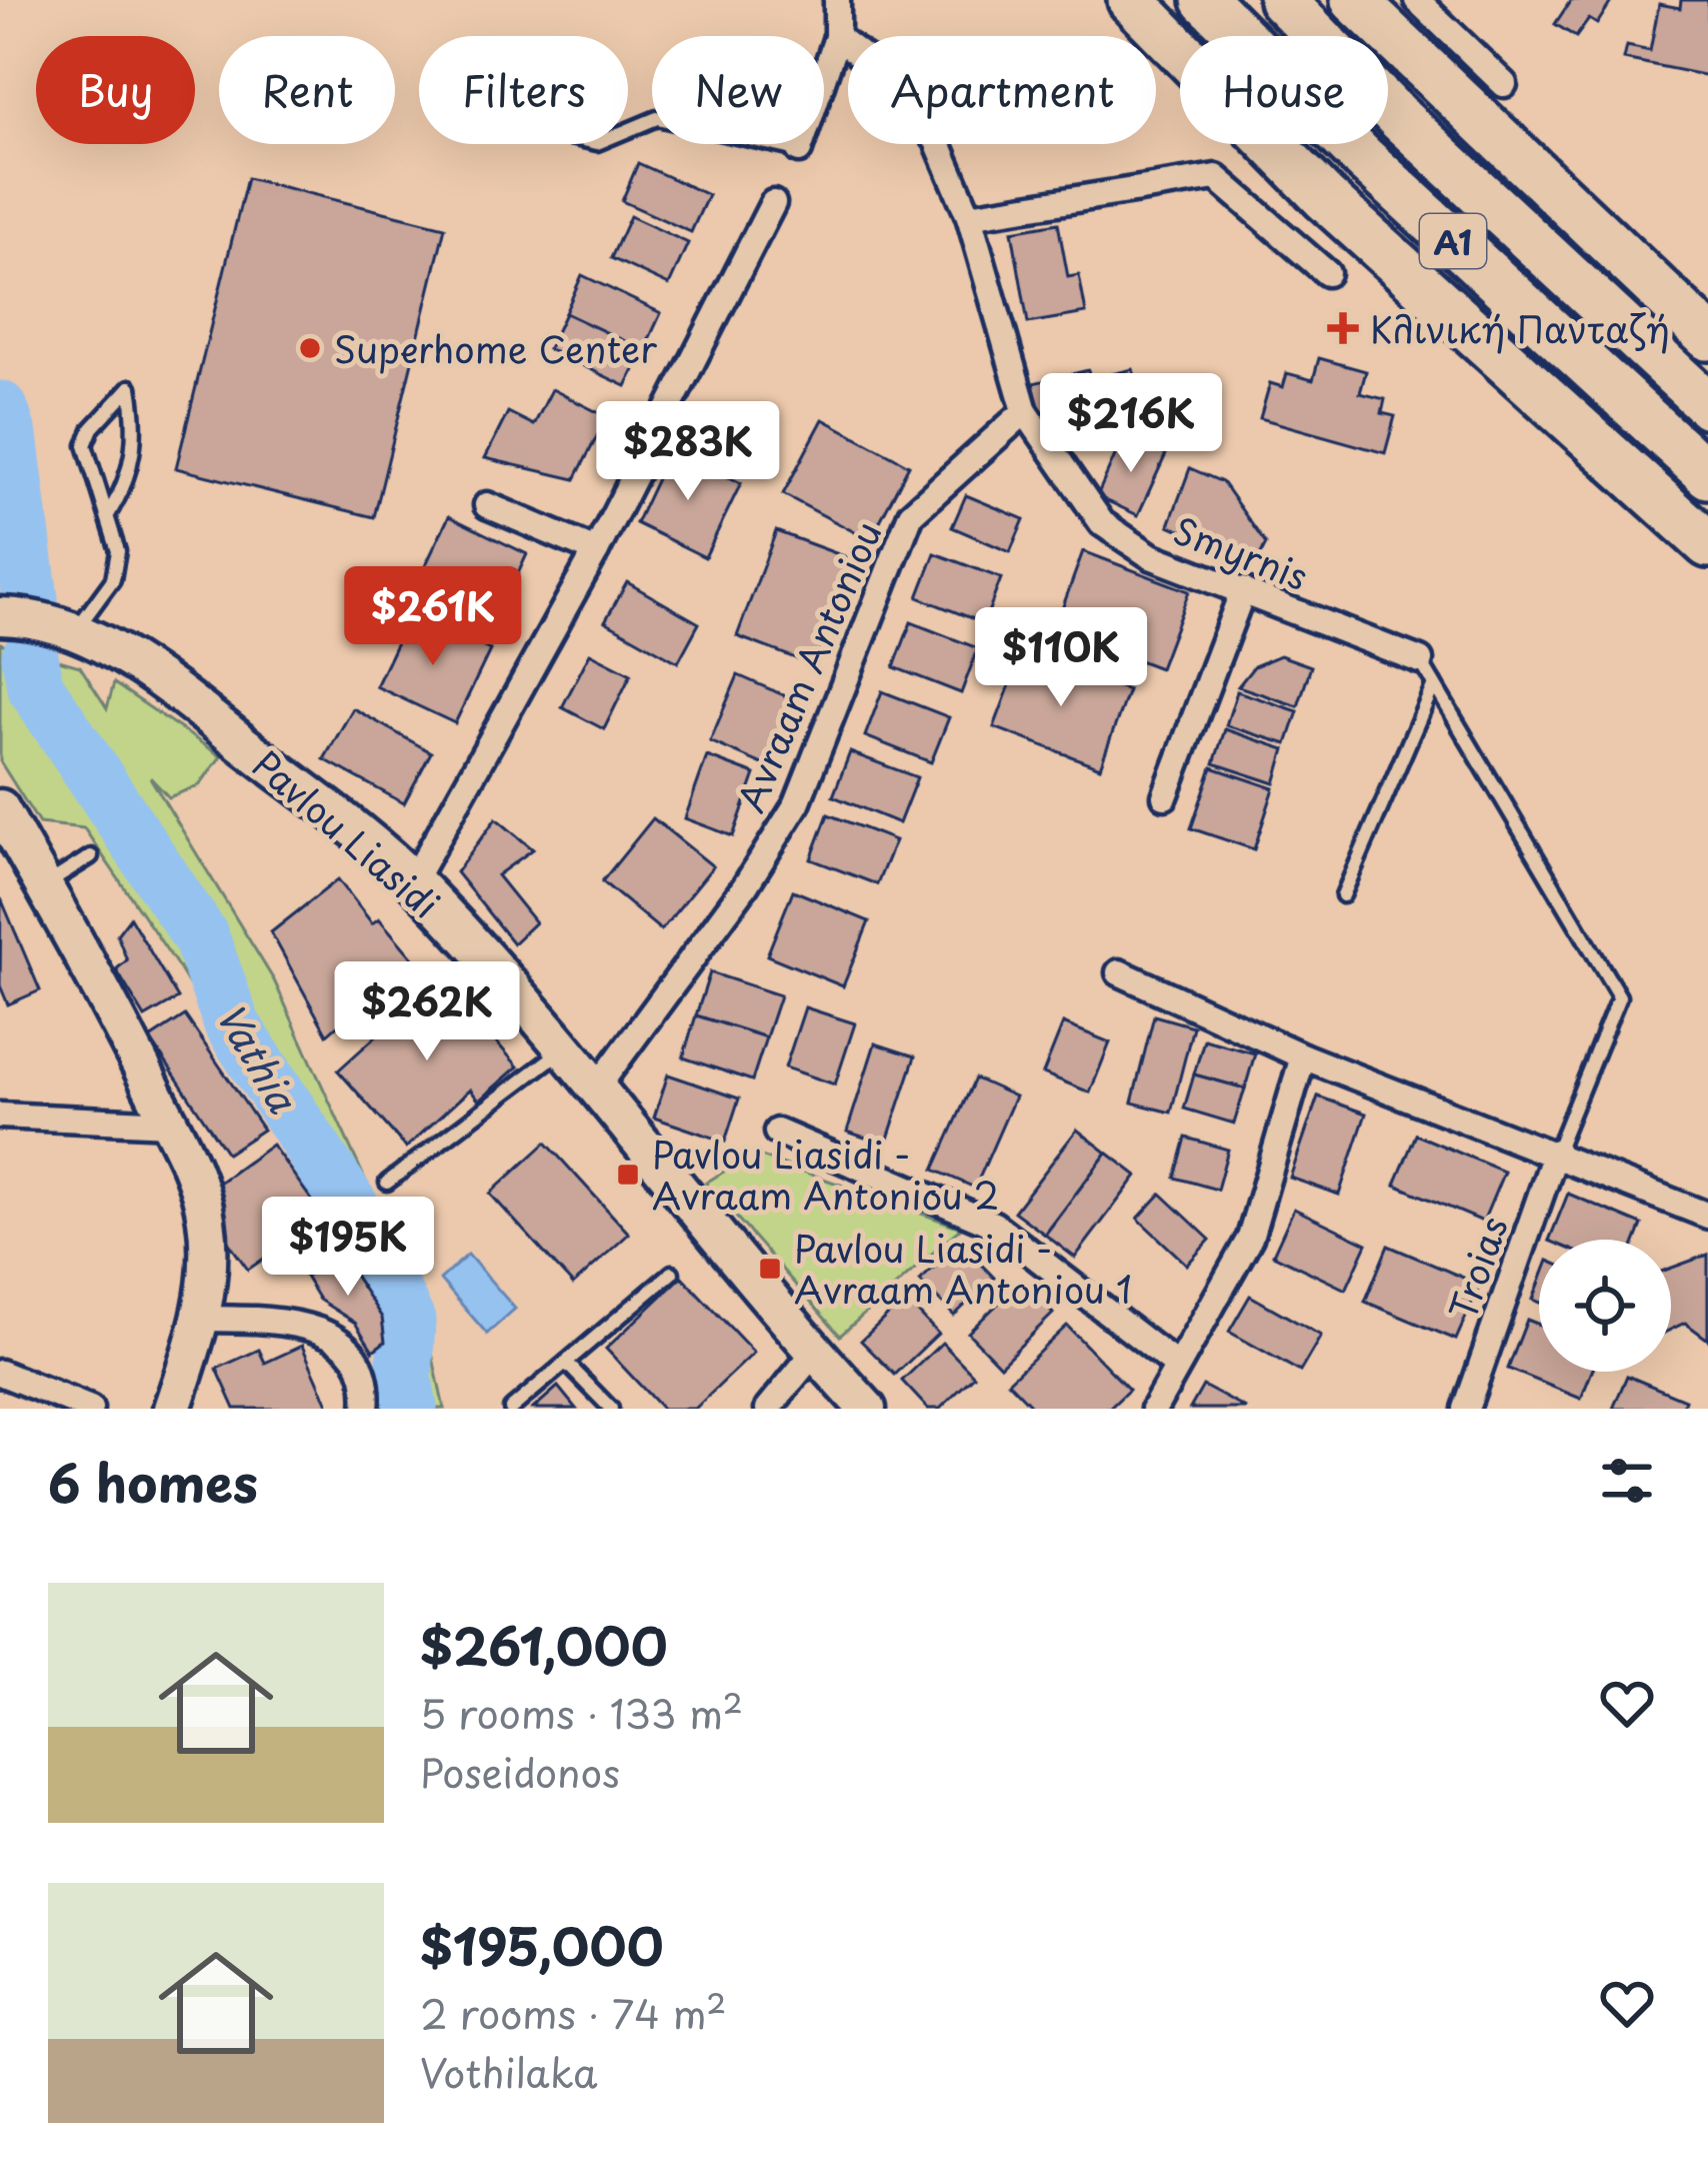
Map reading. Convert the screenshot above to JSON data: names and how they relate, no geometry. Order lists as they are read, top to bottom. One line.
{"streets":{"highway":["A1"],"street":["Smyrnis","Avraam Antoniou","Pavlou Liasidi","Troias"]},"crossings":[["Smyrnis","Avraam Antoniou"],["Avraam Antoniou","Pavlou Liasidi"]],"water":["Vathia"],"places":{"health":["Κλινική Πανταζή"],"other":["Superhome Center"],"transit":["Pavlou Liasidi - Avraam Antoniou 2","Pavlou Liasidi - Avraam Antoniou 1"]},"page":{"chip":["Buy","Rent","Filters","New","Apartment","House"],"price":["$216K","$283K","$261K","$110K","$262K","$195K"],"heading":"6 homes","list":[{"name":"$261,000","note":"5 rooms · 133 m² · Poseidonos"},{"name":"$195,000","note":"2 rooms · 74 m² · Vothilaka"}]}}
